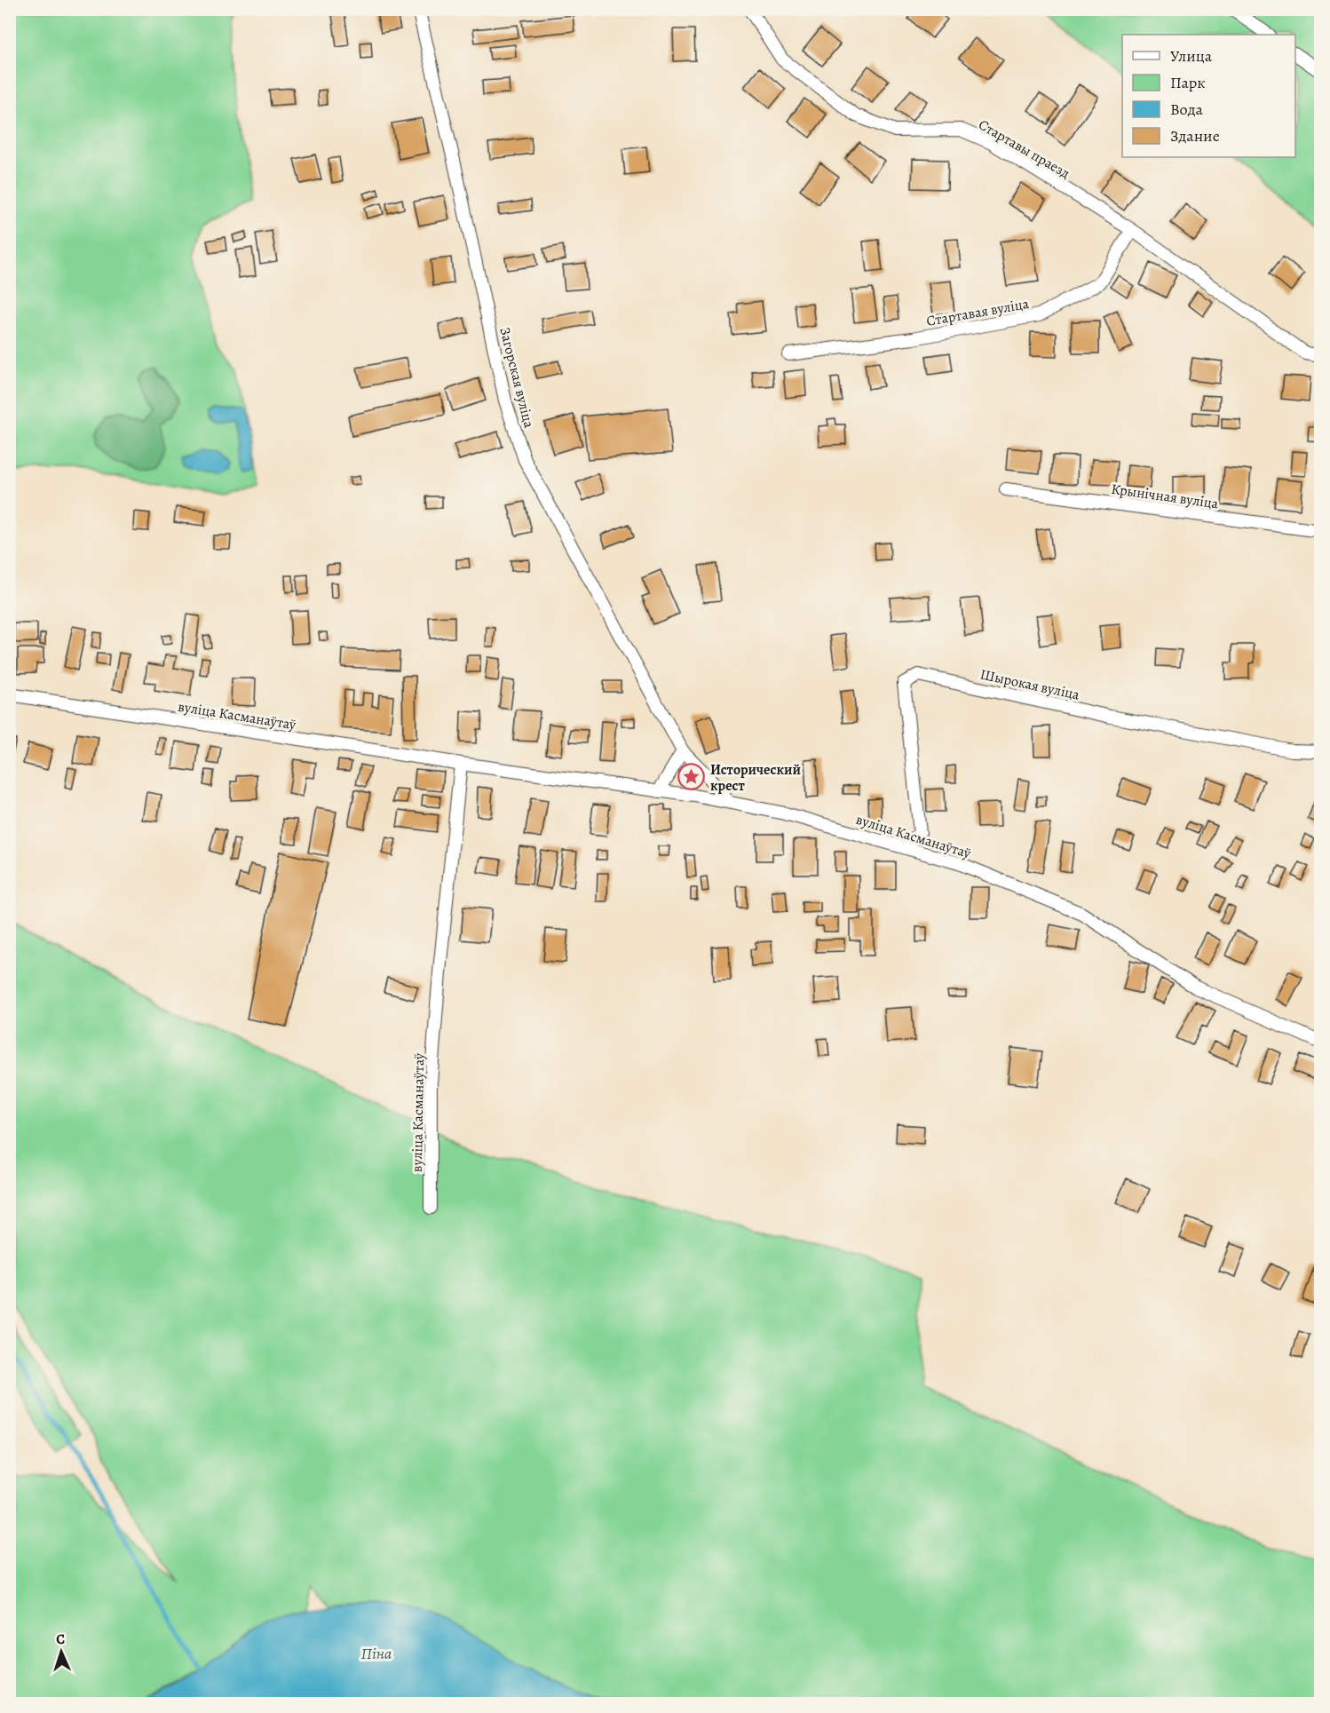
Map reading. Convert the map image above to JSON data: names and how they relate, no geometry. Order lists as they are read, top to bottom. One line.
{"streets":{"street":["Стартавы праезд","Стартавая вуліца","Загорская вуліца","Крынічная вуліца","Шырокая вуліца","вуліца Касманаўтаў"]},"crossings":[["Стартавы праезд","Стартавая вуліца"],["Загорская вуліца","вуліца Касманаўтаў"],["Шырокая вуліца","вуліца Касманаўтаў"]],"water":["Піна"],"places":{"place":["Исторический крест"]},"legend":["Улица","Парк","Вода","Здание"],"north":"top"}
